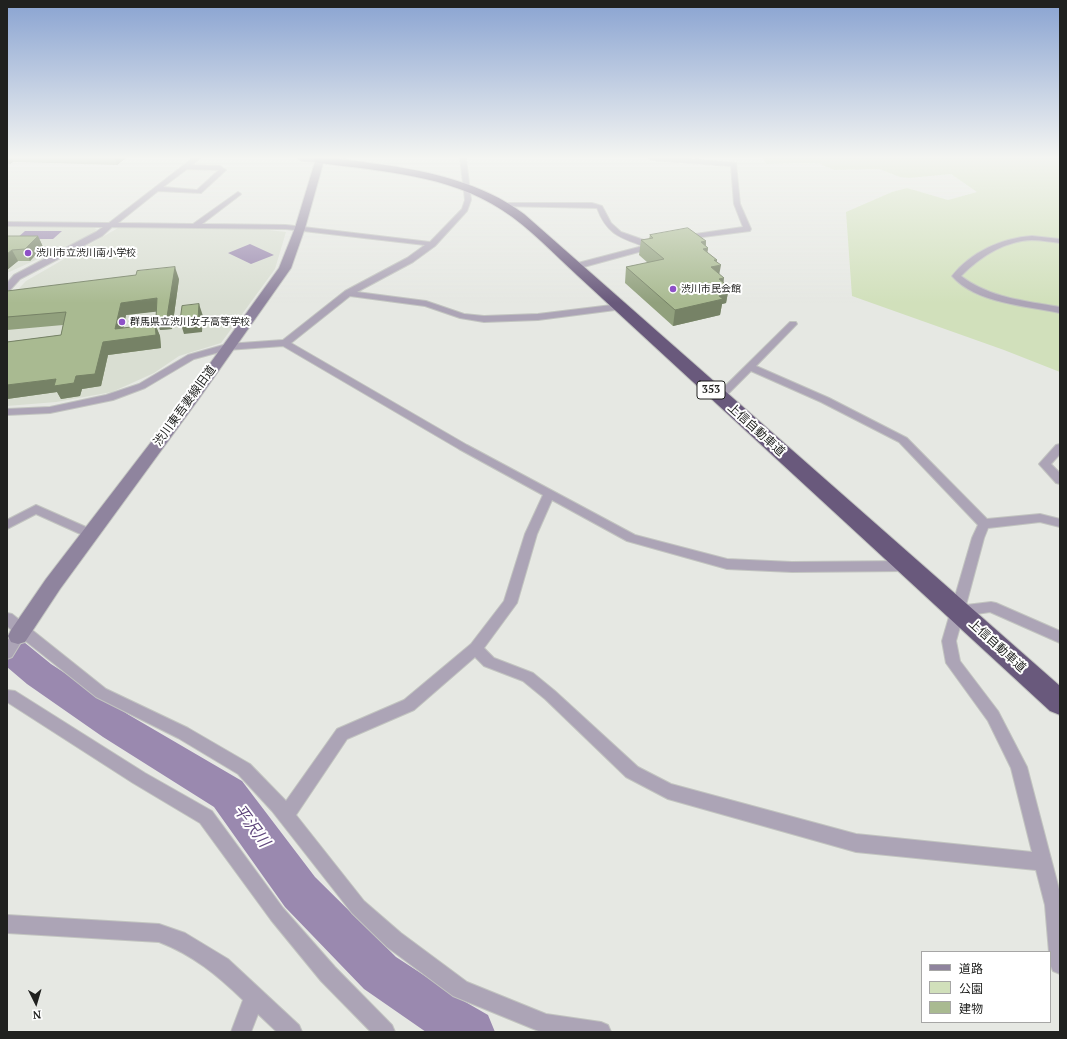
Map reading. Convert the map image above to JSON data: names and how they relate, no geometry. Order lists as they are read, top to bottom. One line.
{"streets":{"highway":["353","上信自動車道"],"street":["渋川東吾妻線旧道"]},"water":["平沢川"],"places":["渋川市立渋川南小学校","渋川市民会館","群馬県立渋川女子高等学校"],"legend":["道路","公園","建物"],"north":"bottom"}
